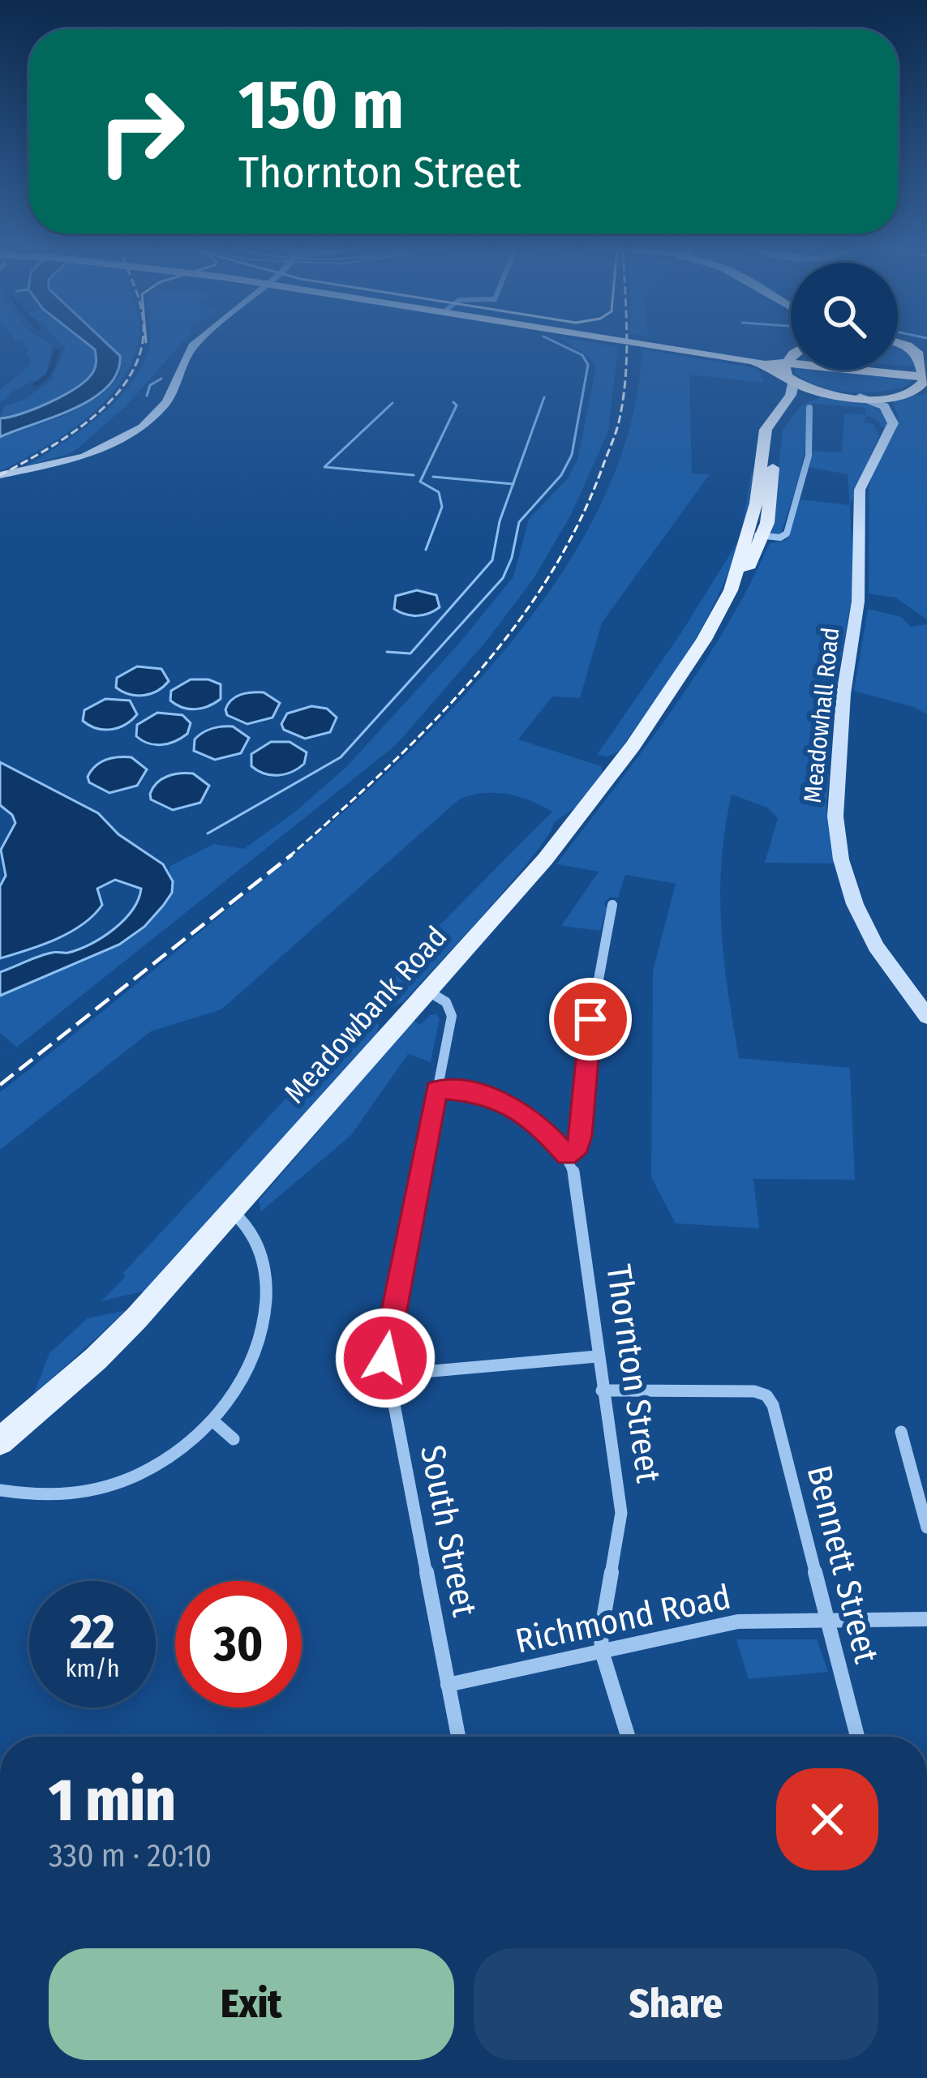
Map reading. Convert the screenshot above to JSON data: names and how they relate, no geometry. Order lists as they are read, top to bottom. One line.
{"streets":{"main road":["Meadowbank Road"],"street":["Meadowhall Road","Thornton Street","South Street","Bennett Street","Richmond Road"]},"crossings":[["Meadowbank Road","South Street"],["Thornton Street","Bennett Street"],["Thornton Street","Richmond Road"],["South Street","Richmond Road"],["Bennett Street","Richmond Road"]],"page":{"turn":["150 m","Thornton Street"],"speed":"22 km/h","limit":"30","heading":["1 min","330 m · 20:10"],"buttons":["Exit","Share"]}}
